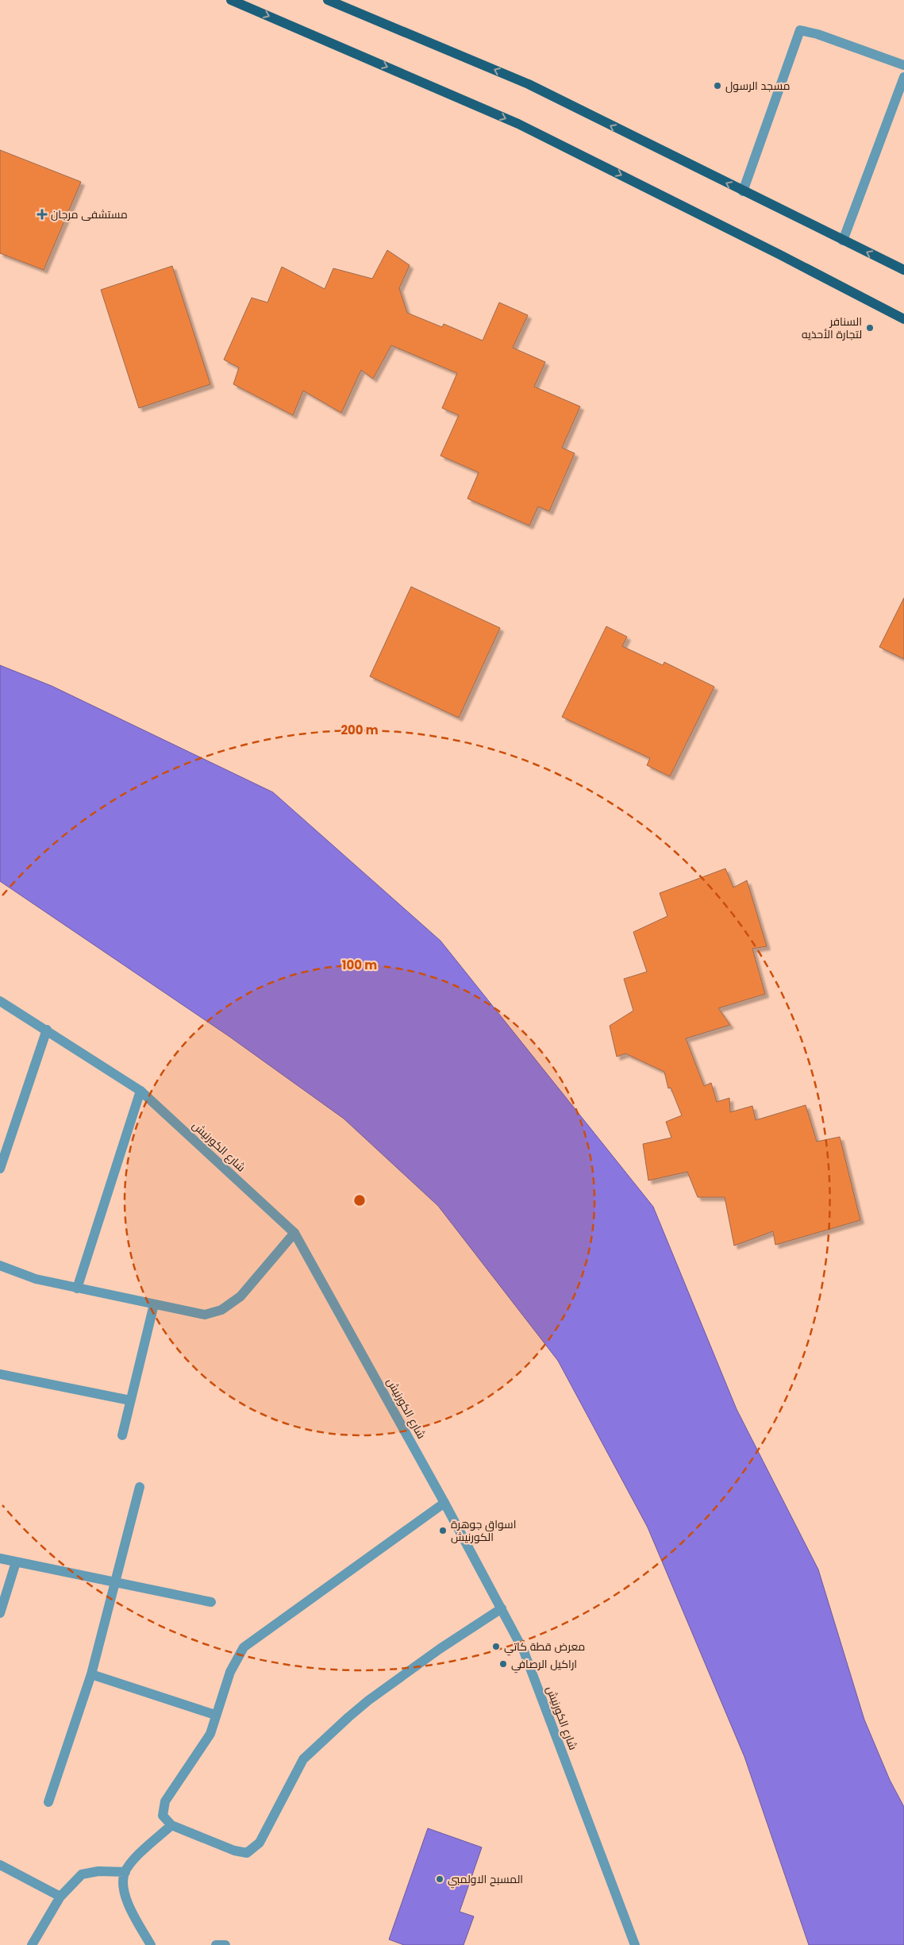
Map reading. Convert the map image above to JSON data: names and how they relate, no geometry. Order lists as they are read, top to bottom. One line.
{"streets":{"street":["شارع الكورنيش"]},"places":{"other":["مسجد الرسول","السنافر لتجارة الأحذيه","اسواق جوهرة الكورنيش","معرض قطة كاتي","اراكيل الرصافي","المسبح الاولمبي"],"health":["مستشفى مرجان"]},"rings":["200 m","100 m"]}
